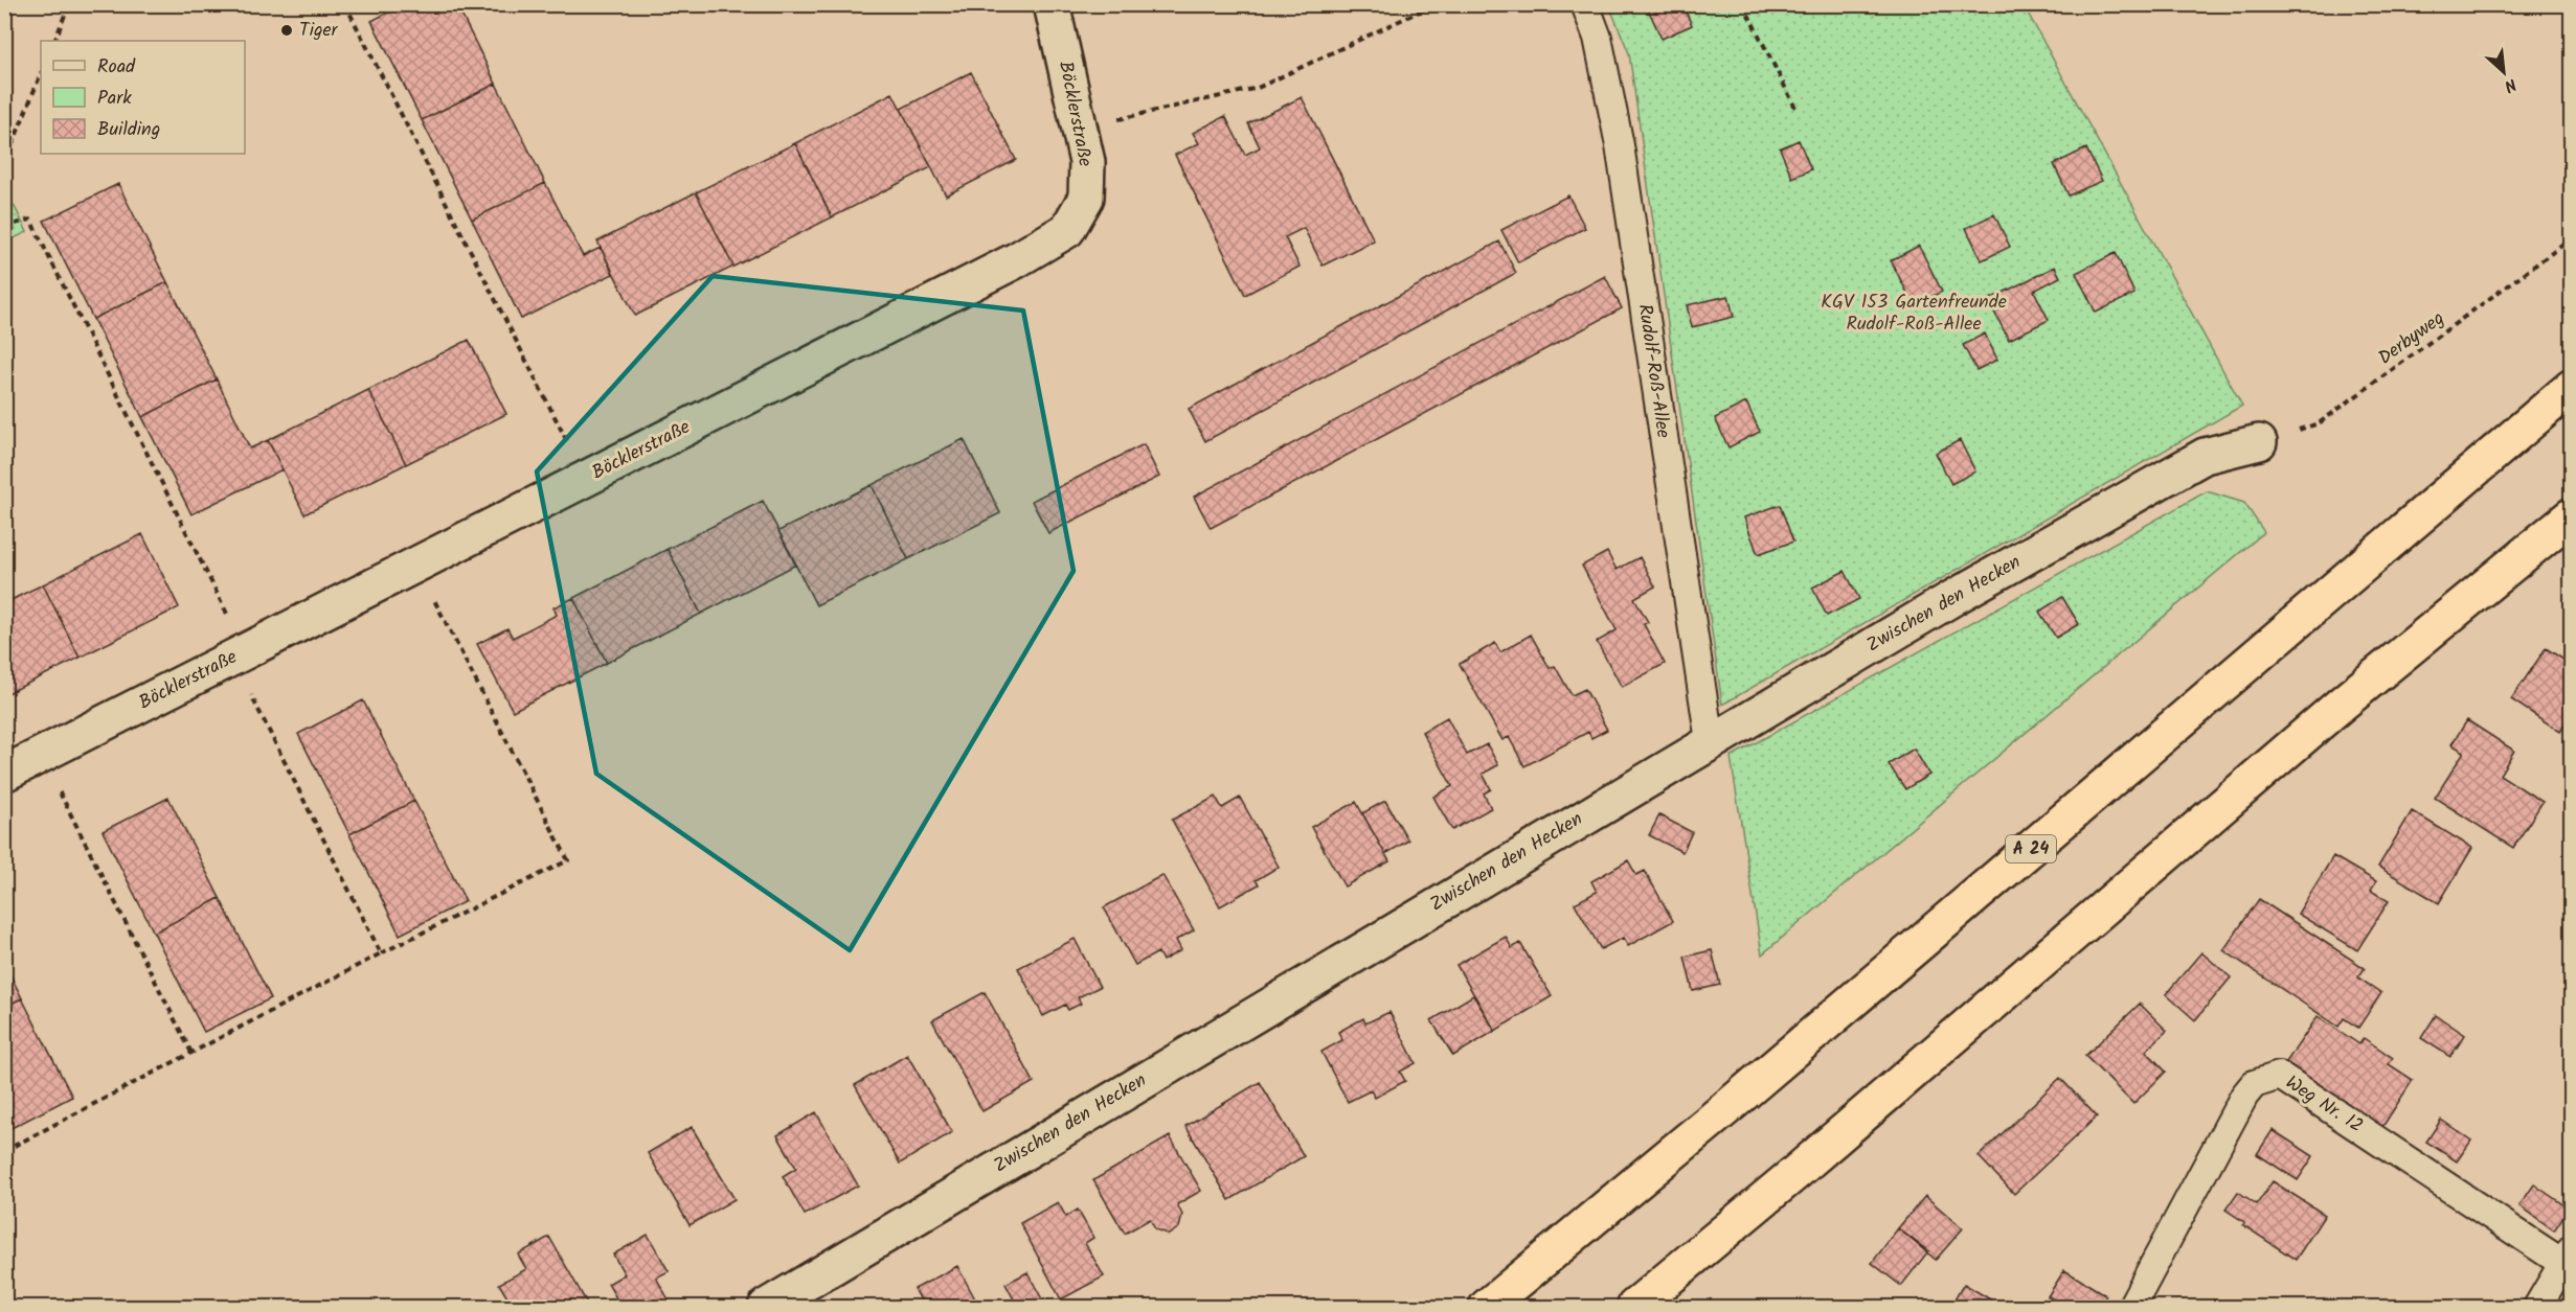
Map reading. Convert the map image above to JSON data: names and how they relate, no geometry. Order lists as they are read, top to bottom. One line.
{"streets":{"highway":["A 24"],"street":["Böcklerstraße","Zwischen den Hecken"],"lane":["Rudolf-Roß-Allee","Weg Nr. 12"],"path":["Derbyweg"]},"crossings":[["Derbyweg","Zwischen den Hecken"],["Rudolf-Roß-Allee","Zwischen den Hecken"]],"parks":["KGV 153 Gartenfreunde Rudolf-Roß-Allee"],"places":["Tiger"],"legend":["Road","Park","Building"],"north":"bottom right"}
